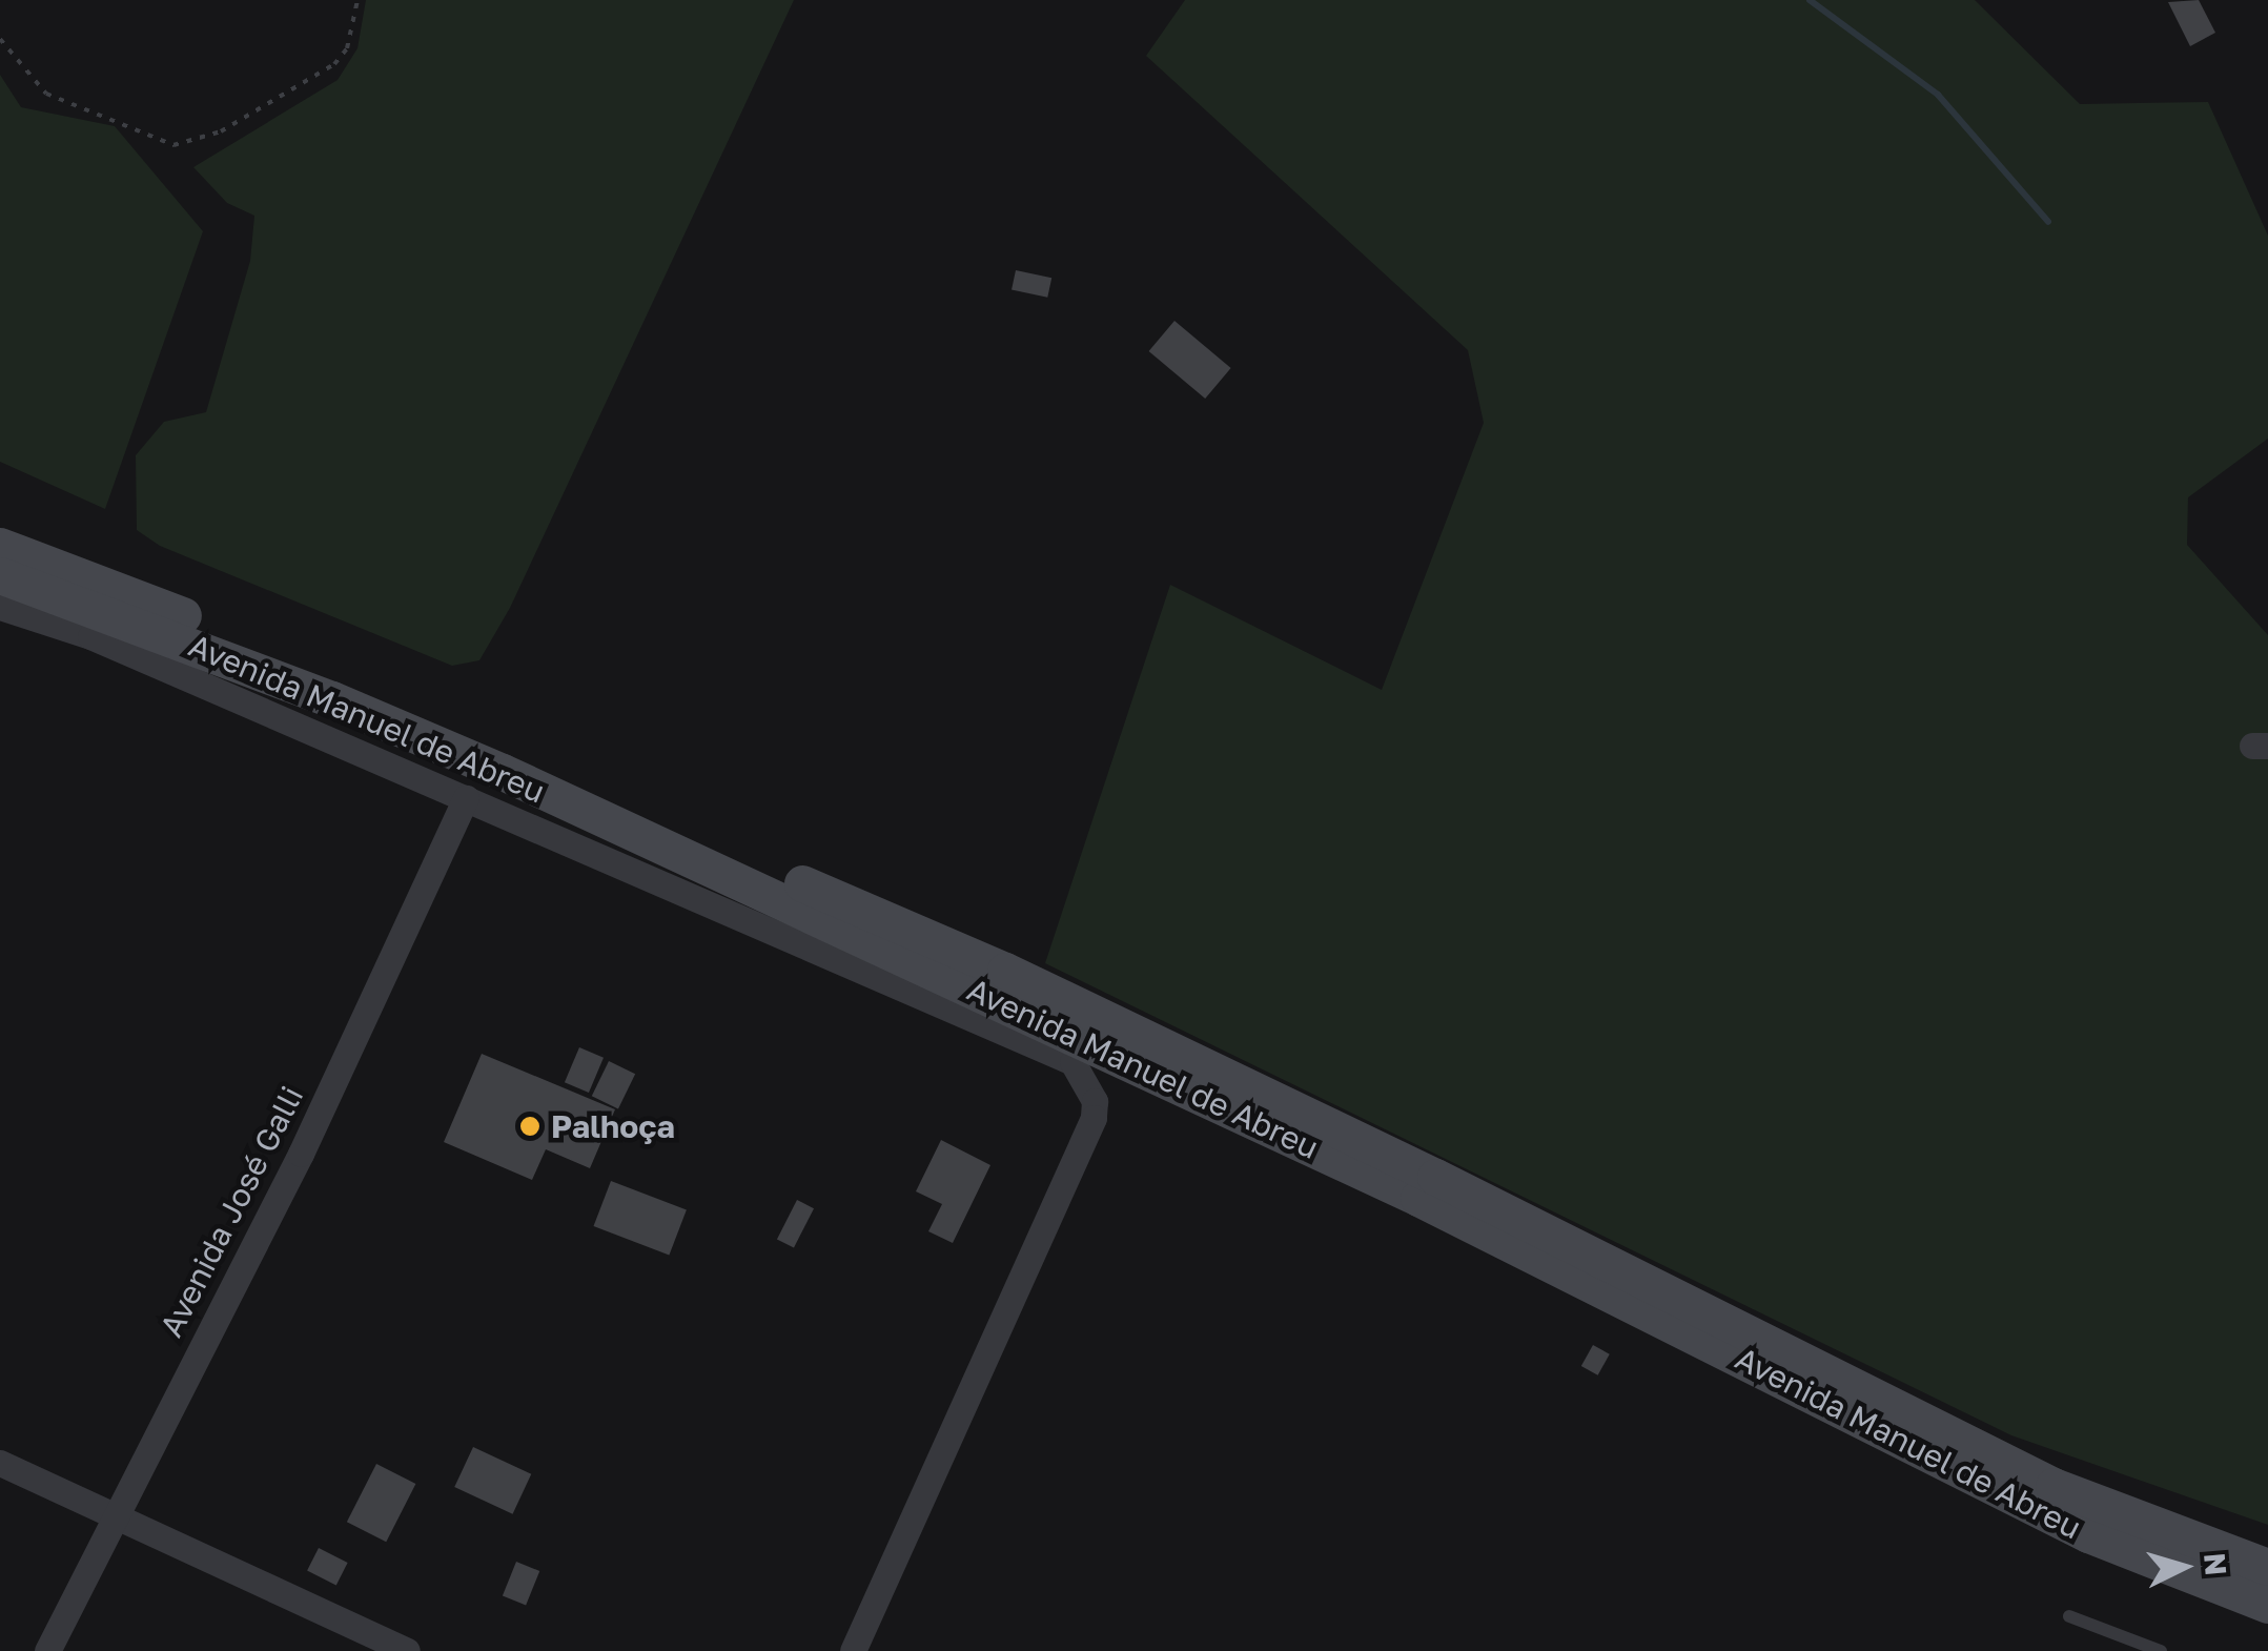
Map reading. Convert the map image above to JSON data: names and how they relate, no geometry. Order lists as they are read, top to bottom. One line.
{"streets":{"main road":["Avenida Manuel de Abreu"],"street":["Avenida José Galli"]},"places":["Palhoça"],"north":"right"}
